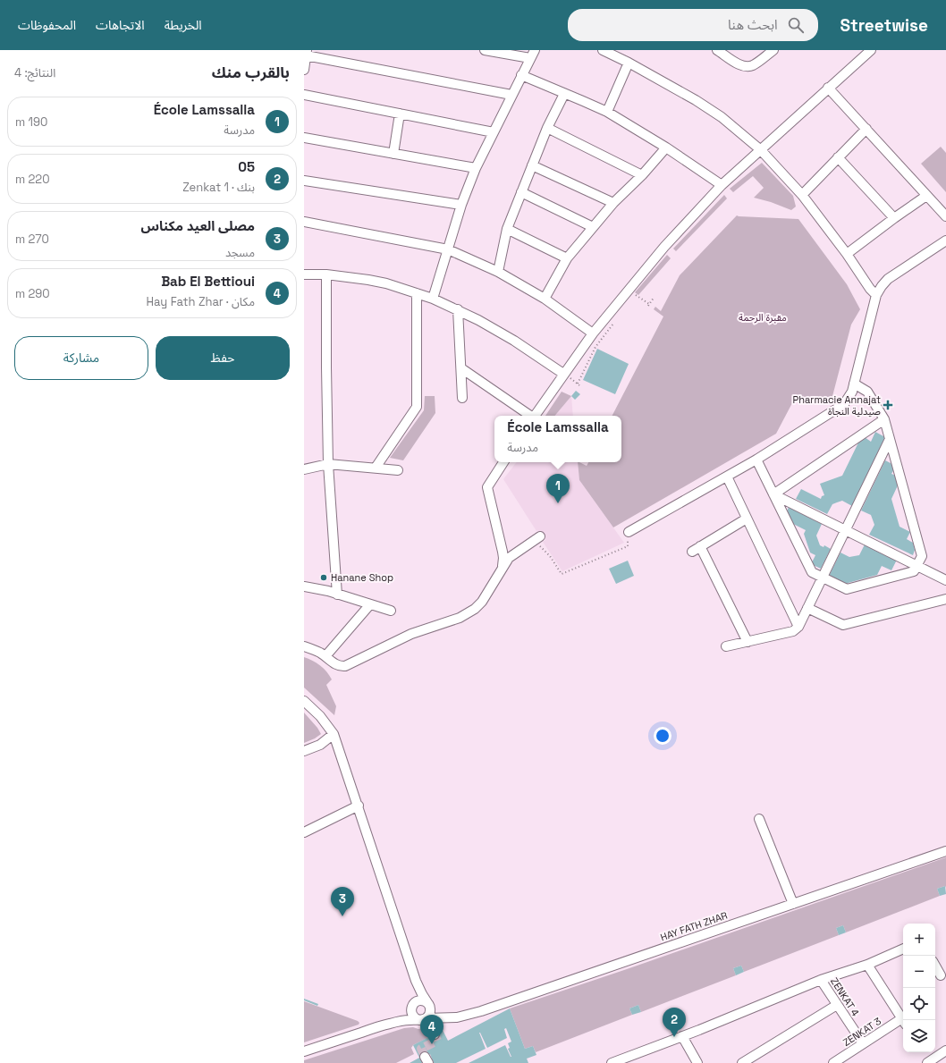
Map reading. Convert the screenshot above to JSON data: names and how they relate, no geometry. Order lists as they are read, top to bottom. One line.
{"streets":{"street":["HAY FATH ZHAR","ZENKAT 4","ZENKAT 3"]},"crossings":[["ZENKAT 4","ZENKAT 3"]],"parks":["مقبرة الرحمة"],"places":{"health":["Pharmacie Annajat صيدلية النجاة"],"other":["Hanane Shop"]},"page":{"header":"Streetwise","search":"ابحث هنا","nav":["الخريطة","الاتجاهات","المحفوظات"],"heading":["بالقرب منك","النتائج: 4"],"list":[{"mark":"1","name":"École Lamssalla","note":"مدرسة","value":"190 m"},{"mark":"2","name":"05","note":"بنك · Zenkat 1","value":"220 m"},{"mark":"3","name":"مصلى العيد مكناس","note":"مسجد","value":"270 m"},{"mark":"4","name":"Bab El Bettioui","note":"مكان · Hay Fath Zhar","value":"290 m"}],"buttons":["حفظ","مشاركة"],"popup":["École Lamssalla","مدرسة"],"pins":["1","3","2","4"],"map_buttons":["+","−"]}}
